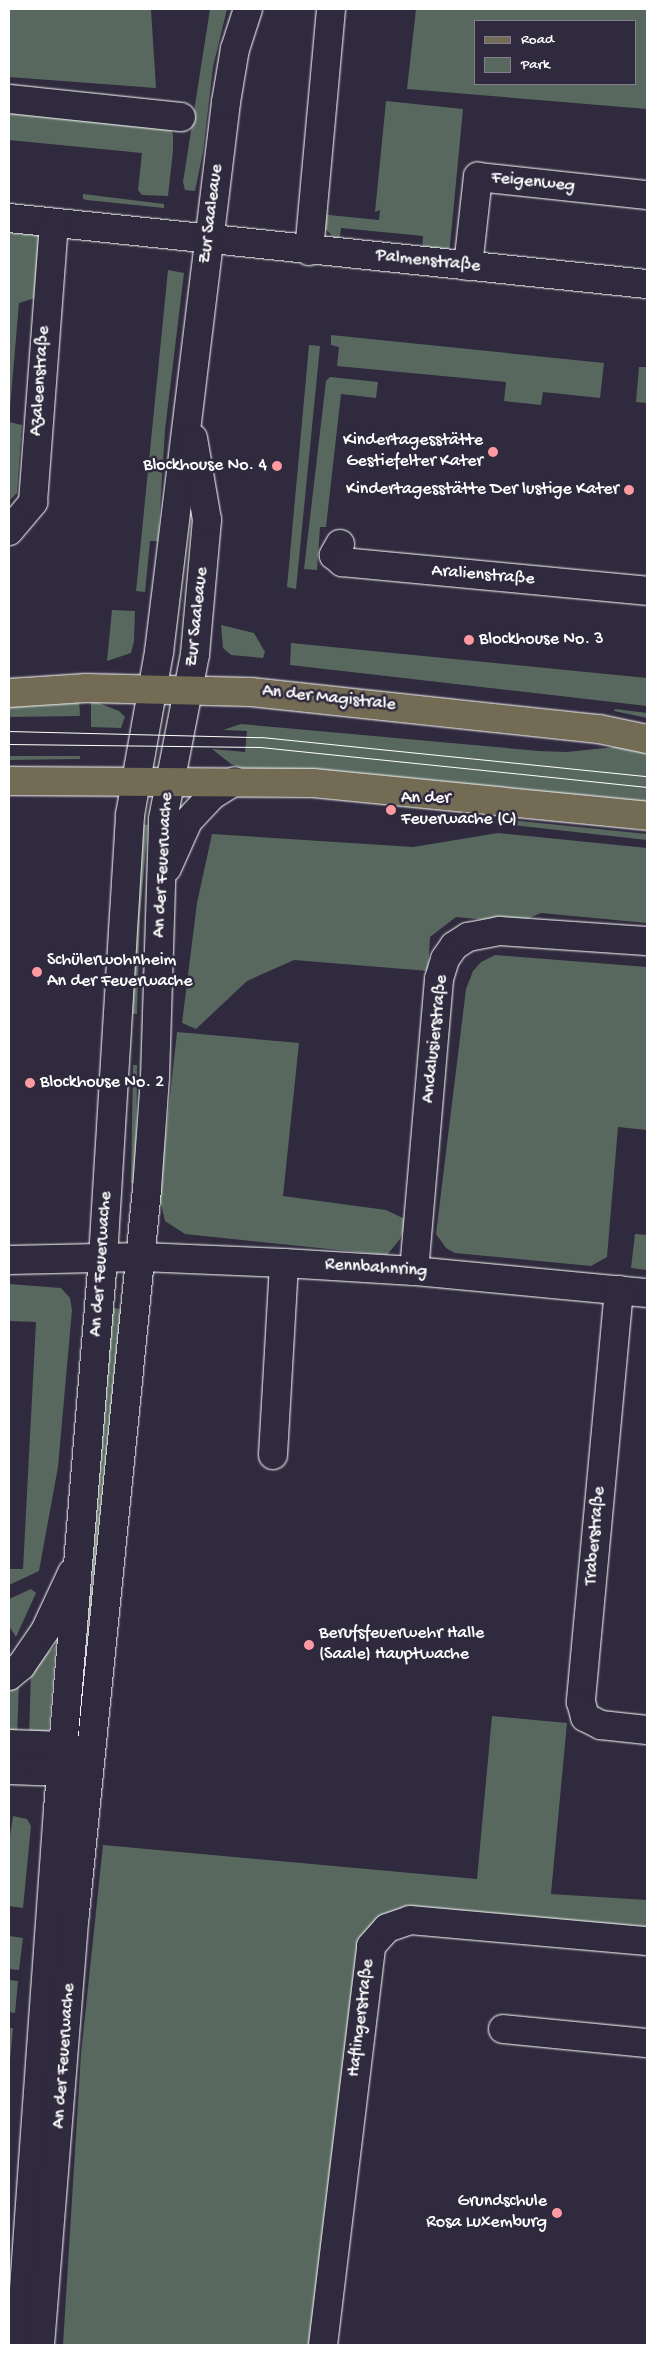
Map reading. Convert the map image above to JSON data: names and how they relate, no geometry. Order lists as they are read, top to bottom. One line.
{"streets":{"main road":["An der Magistrale"],"street":["Feigenweg","Zur Saaleaue","Palmenstraße","Azaleenstraße","Aralienstraße","An der Feuerwache","Andalusierstraße","Rennbahnring","Traberstraße","Haflingerstraße"]},"crossings":[["Feigenweg","Palmenstraße"],["Zur Saaleaue","Palmenstraße"],["Zur Saaleaue","An der Magistrale"],["Zur Saaleaue","An der Feuerwache"],["An der Feuerwache","Rennbahnring"],["Andalusierstraße","Rennbahnring"],["Rennbahnring","Traberstraße"]],"places":["Kindertagesstätte Gestiefelter Kater","Blockhouse No. 4","Kindertagesstätte Der lustige Kater","Blockhouse No. 3","An der Feuerwache (C)","Schülerwohnheim An der Feuerwache","Blockhouse No. 2","Berufsfeuerwehr Halle (Saale) Hauptwache","Grundschule Rosa Luxemburg"],"legend":["Road","Park"]}
